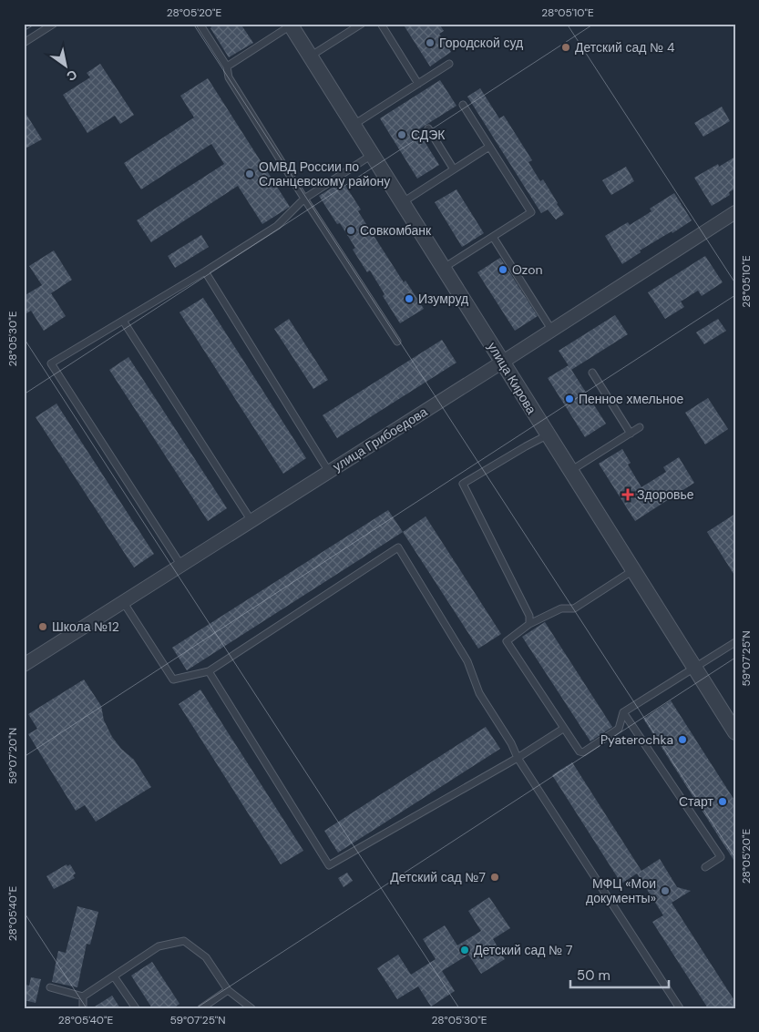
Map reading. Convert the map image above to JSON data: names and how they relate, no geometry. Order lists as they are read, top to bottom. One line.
{"streets":{"street":["улица Кирова","улица Грибоедова"]},"crossings":[["улица Кирова","улица Грибоедова"]],"places":{"other":["Городской суд","Детский сад № 4","СДЭК","ОМВД России по Сланцевскому району","Совкомбанк","Ozon","Изумруд","Пенное хмельное","Школа №12","Pyaterochka","Старт","Детский сад №7","МФЦ «Мои документы»","Детский сад № 7"],"health":["Здоровье"]},"scale_bar":"50 m","north":"bottom right","coordinates":["28°05'20\"E","28°05'10\"E","28°05'30\"E","59°07'25\"N","59°07'20\"N","28°05'40\"E"]}
